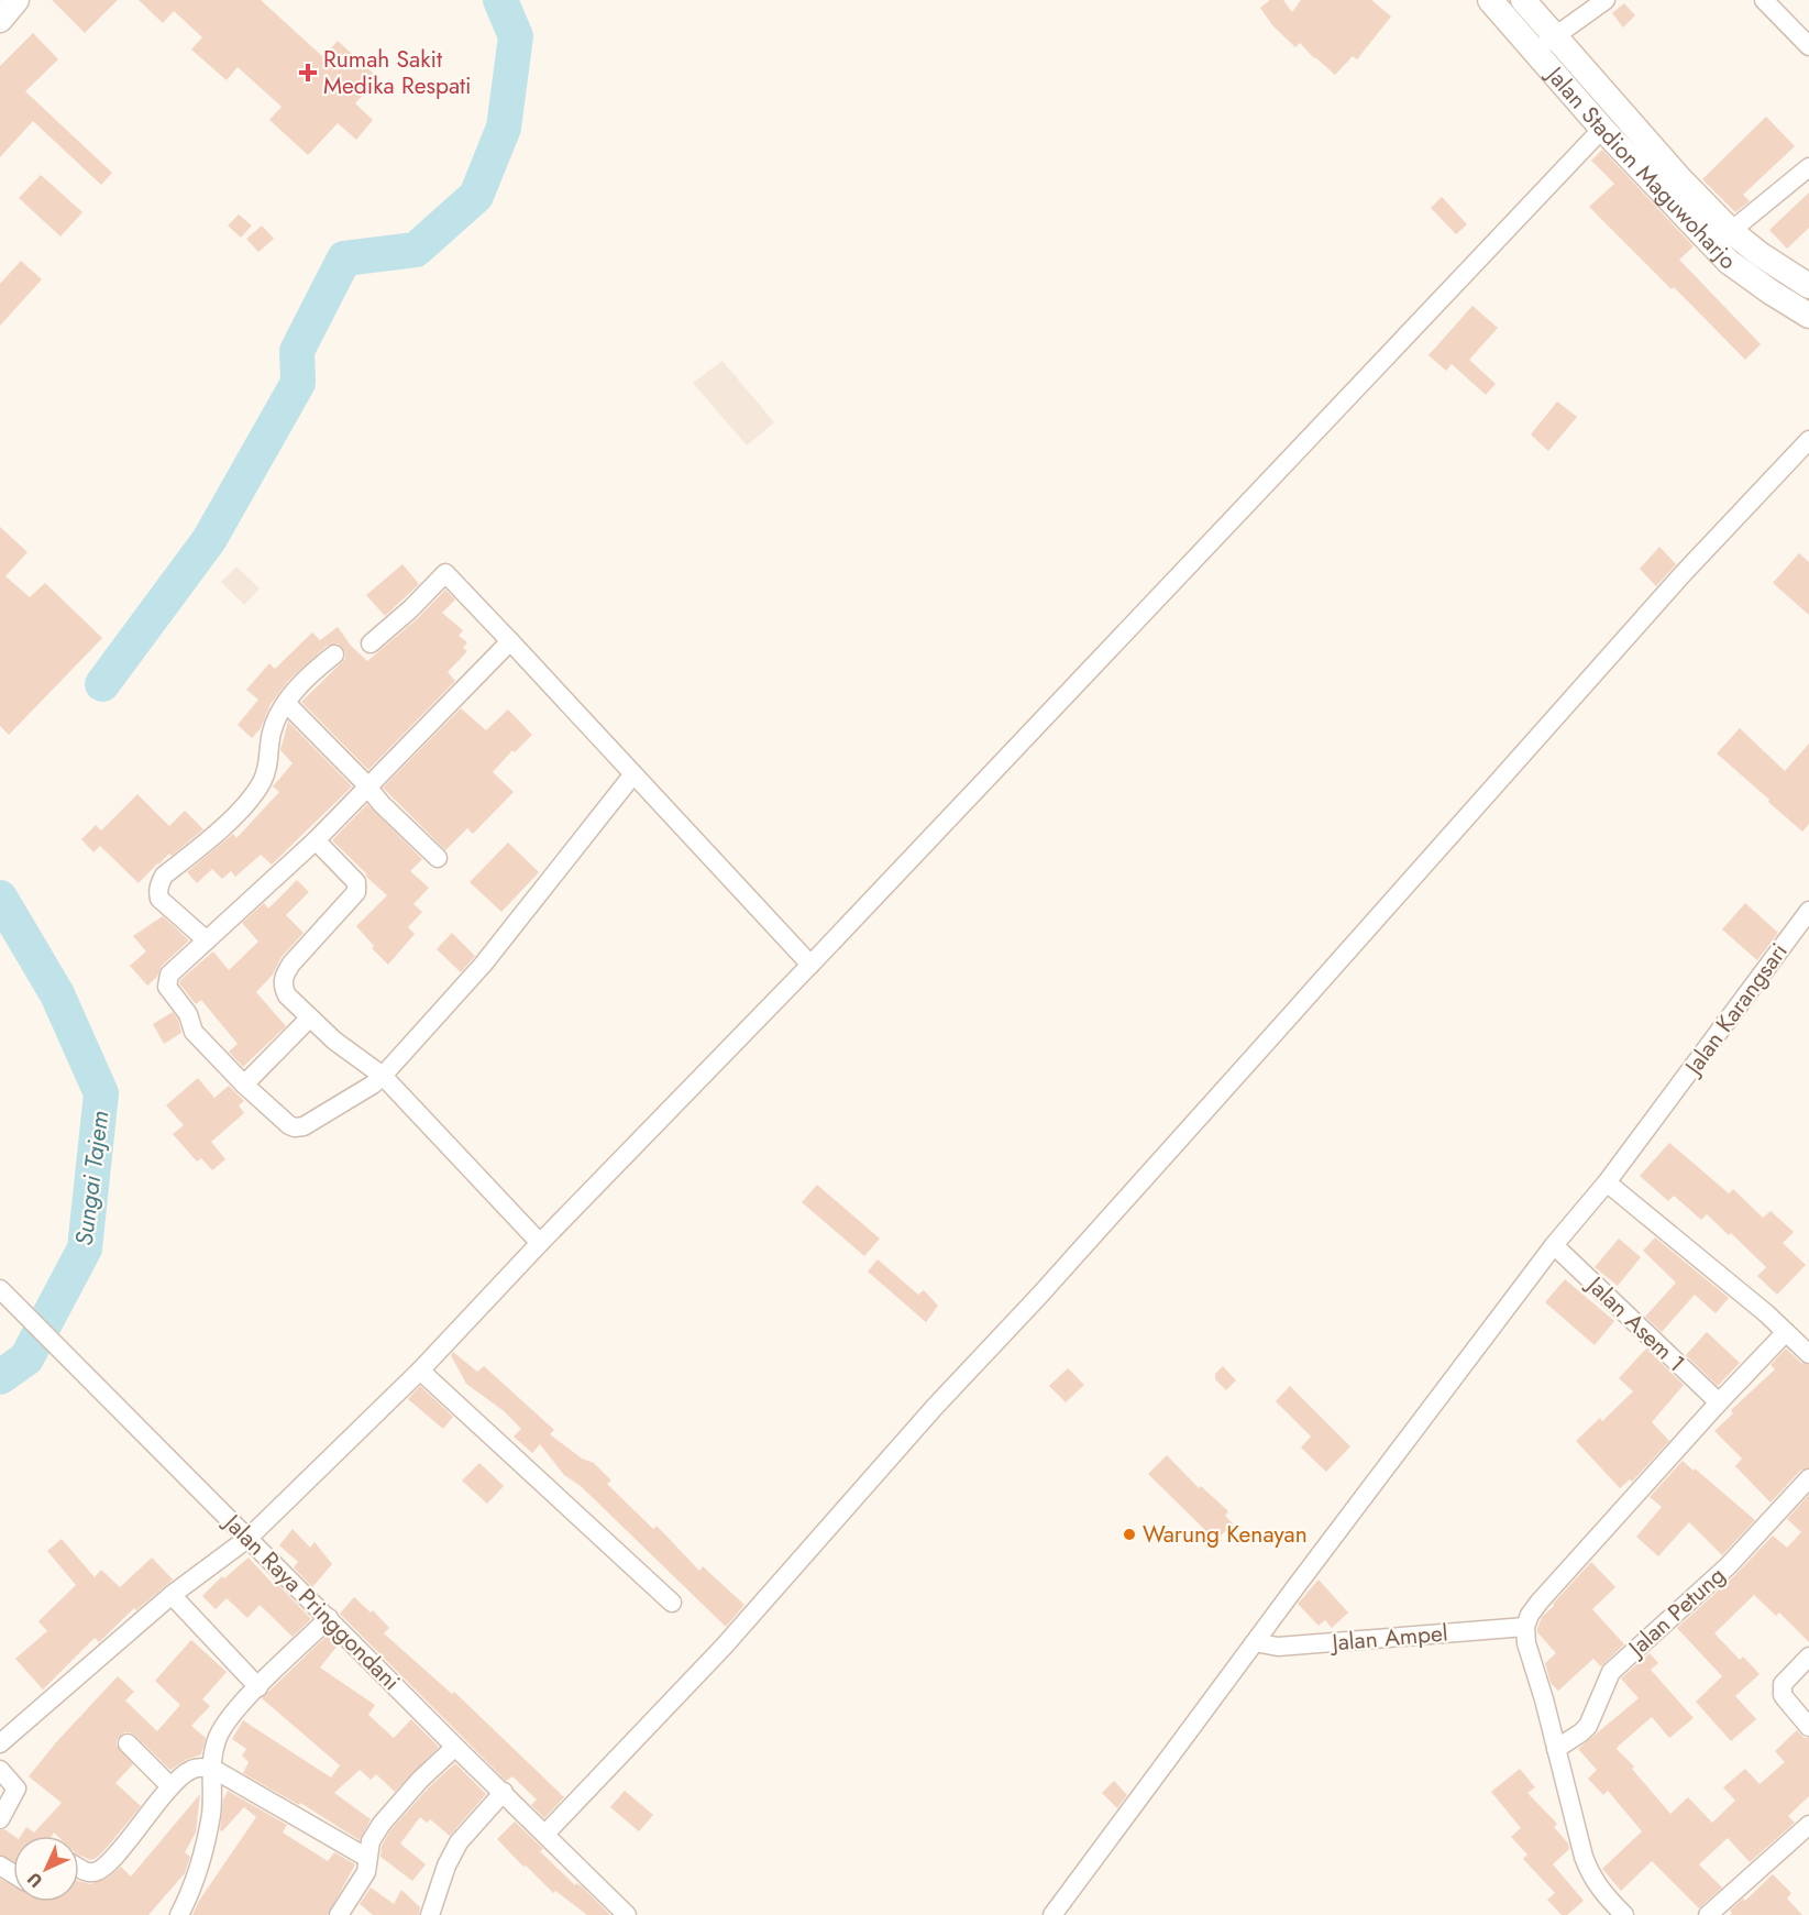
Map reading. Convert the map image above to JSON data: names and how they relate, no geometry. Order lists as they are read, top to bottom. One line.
{"streets":{"main road":["Jalan Stadion Maguwoharjo"],"street":["Jalan Karangsari","Jalan Asem 1","Jalan Raya Pringgondani","Jalan Petung","Jalan Ampel"]},"crossings":[["Jalan Karangsari","Jalan Asem 1"],["Jalan Karangsari","Jalan Ampel"]],"water":["Sungai Tajem"],"places":{"health":["Rumah Sakit Medika Respati"],"other":["Warung Kenayan"]},"north":"bottom left"}
